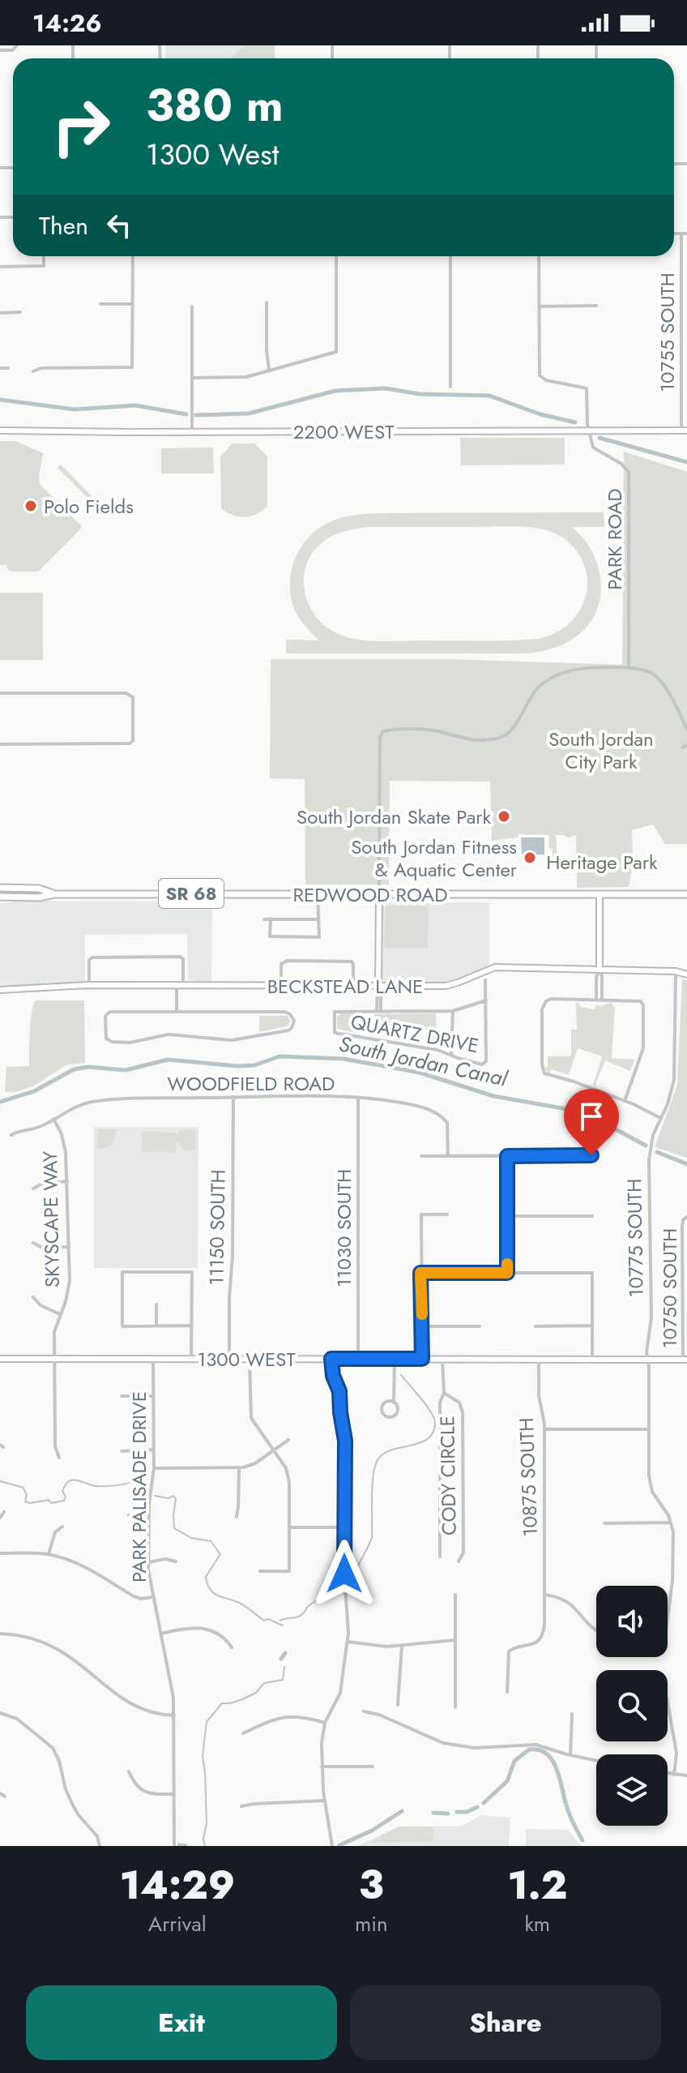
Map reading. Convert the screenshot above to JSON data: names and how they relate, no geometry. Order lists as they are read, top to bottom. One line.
{"streets":{"main road":["SR 68","REDWOOD ROAD"],"street":["10755 SOUTH","2200 WEST","PARK ROAD","BECKSTEAD LANE","QUARTZ DRIVE","WOODFIELD ROAD","SKYSCAPE WAY","11150 SOUTH","11030 SOUTH","10775 SOUTH","10750 SOUTH","1300 WEST","CODY CIRCLE","10875 SOUTH","PARK PALISADE DRIVE"]},"crossings":[["10755 SOUTH","2200 WEST"],["2200 WEST","PARK ROAD"],["BECKSTEAD LANE","10775 SOUTH"],["WOODFIELD ROAD","SKYSCAPE WAY"],["WOODFIELD ROAD","11150 SOUTH"],["WOODFIELD ROAD","11030 SOUTH"],["SKYSCAPE WAY","1300 WEST"],["11150 SOUTH","1300 WEST"],["11030 SOUTH","1300 WEST"],["10775 SOUTH","1300 WEST"],["10750 SOUTH","1300 WEST"],["1300 WEST","CODY CIRCLE"],["1300 WEST","10875 SOUTH"],["1300 WEST","PARK PALISADE DRIVE"]],"water":["South Jordan Canal"],"parks":["South Jordan City Park","Heritage Park"],"places":["Polo Fields","South Jordan Skate Park","South Jordan Fitness & Aquatic Center"],"page":{"status":"14:26","turn":["380 m","1300 West"],"then":"Then","eta":["14:29","Arrival","3","min","1.2","km"],"buttons":["Exit","Share"]}}
